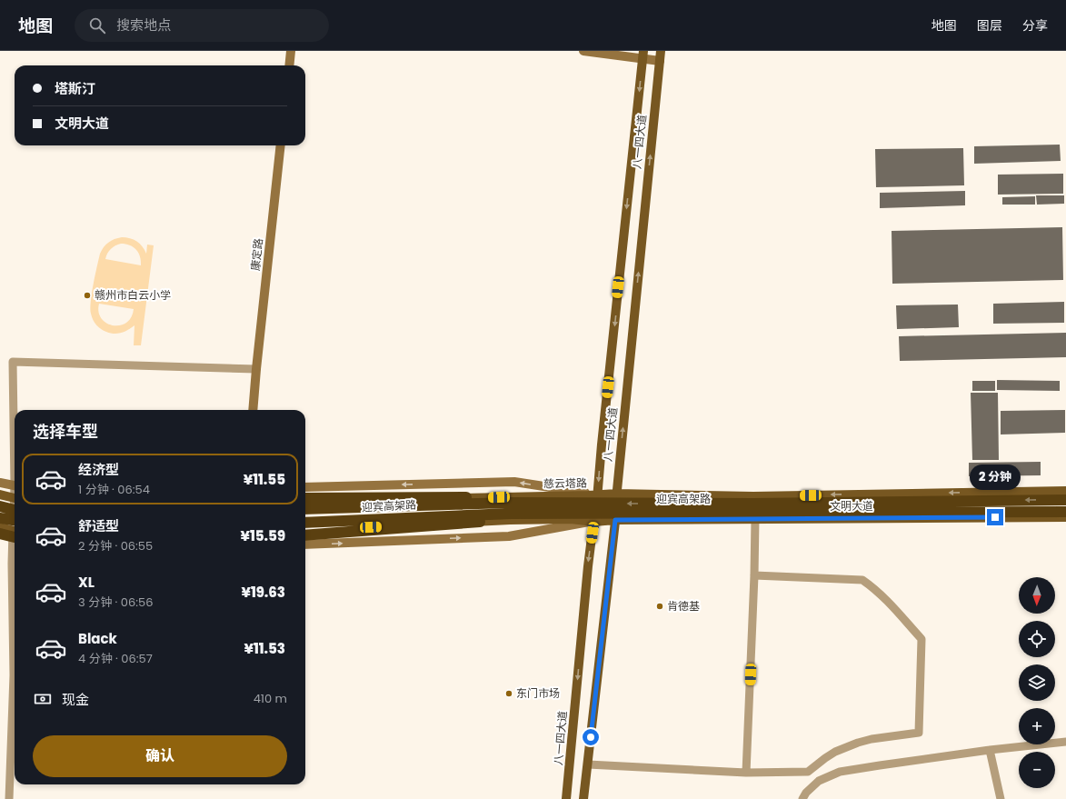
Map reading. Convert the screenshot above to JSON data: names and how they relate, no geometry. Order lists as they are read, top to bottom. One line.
{"streets":{"highway":["迎宾高架路"],"main road":["八一四大道","慈云塔路","文明大道"],"street":["康定路"]},"crossings":[["八一四大道","慈云塔路"],["八一四大道","文明大道"],["慈云塔路","文明大道"]],"places":["赣州市白云小学","肯德基","东门市场"],"north":"bottom","page":{"header":"地图","search":"搜索地点","nav":["地图","图层","分享"],"banner":["塔斯汀","文明大道"],"heading":"选择车型","list":[{"name":"经济型","note":"1 分钟 · 06:54","value":"¥11.55"},{"name":"舒适型","note":"2 分钟 · 06:55","value":"¥15.59"},{"name":"XL","note":"3 分钟 · 06:56","value":"¥19.63"},{"name":"Black","note":"4 分钟 · 06:57","value":"¥11.53"}],"bubble":"2 分钟","map_buttons":["+","−"],"pay":["现金","410 m"],"buttons":"确认"}}
